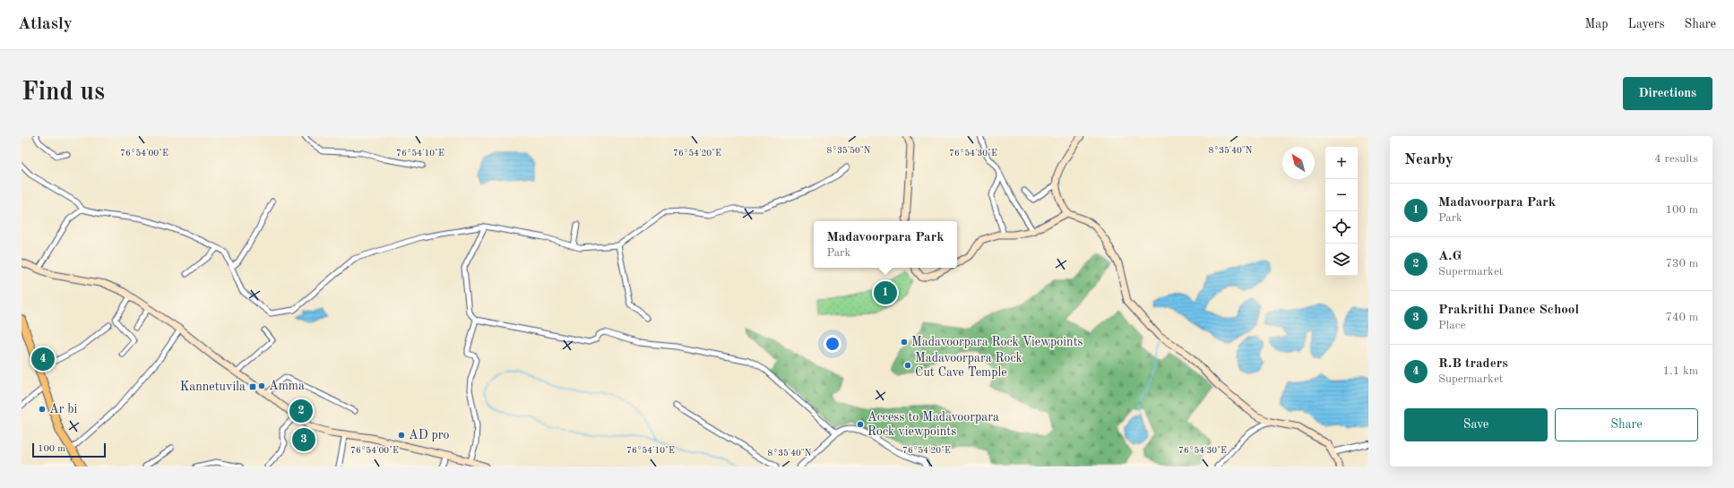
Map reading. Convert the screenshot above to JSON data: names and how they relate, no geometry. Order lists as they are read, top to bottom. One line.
{"places":{"other":["Madavoorpara Rock Viewpoints","Madavoorpara Rock Cut Cave Temple","Amma","Ar bi","Access to Madavoorpara Rock viewpoints","AD pro"],"transit":["Kannetuvila"]},"scale_bar":"100 m","north":"top left","page":{"header":"Atlasly","nav":["Map","Layers","Share"],"buttons":["Directions",["Save","Share"]],"title":"Find us","heading":["Nearby","4 results"],"map_buttons":["+","−"],"list":[{"mark":"1","name":"Madavoorpara Park","note":"Park","value":"100 m"},{"mark":"2","name":"A.G","note":"Supermarket","value":"730 m"},{"mark":"3","name":"Prakrithi Dance School","note":"Place","value":"740 m"},{"mark":"4","name":"R.B traders","note":"Supermarket","value":"1.1 km"}],"popup":["Madavoorpara Park","Park"],"pins":["1","4","2","3"],"scale":"100 m"},"coordinates":["8°35'40\"N","8°35'50\"N","76°54'00\"E","76°54'10\"E","76°54'20\"E","76°54'30\"E"]}
